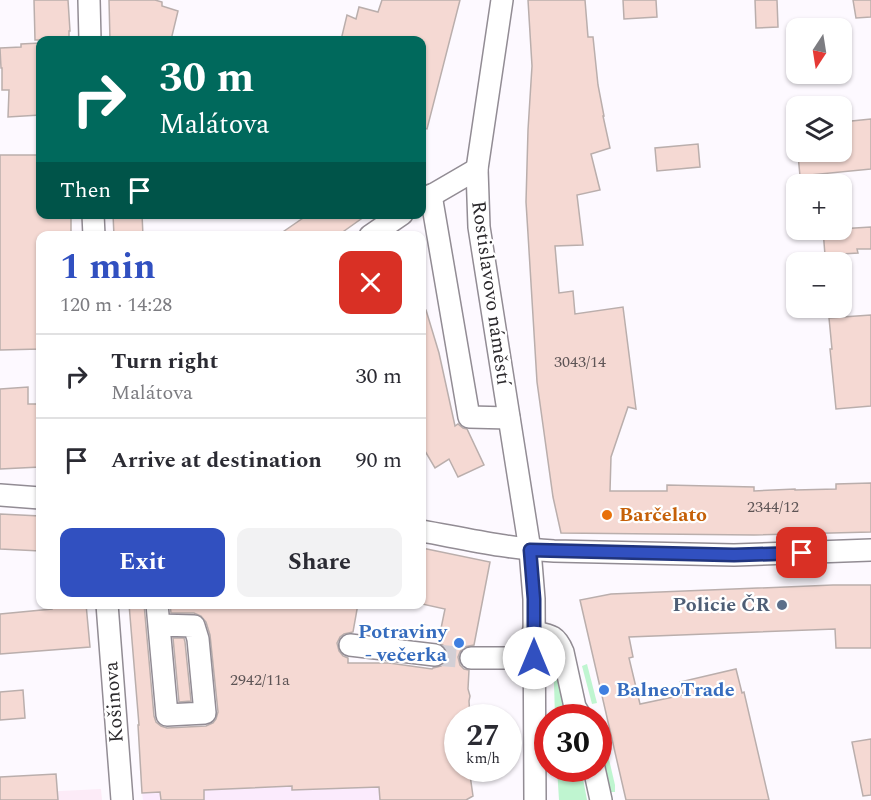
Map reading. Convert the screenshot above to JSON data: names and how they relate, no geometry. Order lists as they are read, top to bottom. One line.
{"streets":{"street":["Rostislavovo náměstí","Košinova"]},"places":["Barčelato","Policie ČR","Potraviny - večerka","BalneoTrade"],"house_numbers":["3043/14","2344/12","2942/11a"],"north":"bottom","page":{"map_buttons":["+","−"],"turn":["30 m","Malátova"],"then":"Then","heading":["1 min","120 m · 14:28"],"list":[{"name":"Turn right","note":"Malátova","value":"30 m"},{"name":"Arrive at destination","value":"90 m"}],"buttons":["Exit","Share"],"speed":"27 km/h","limit":"30"}}
